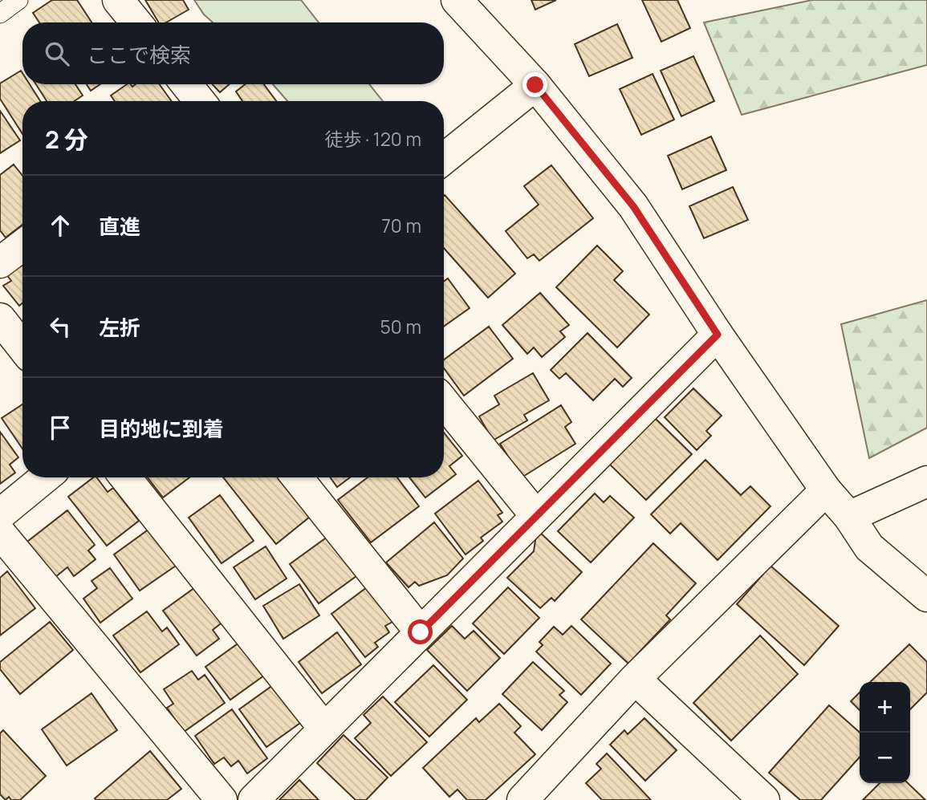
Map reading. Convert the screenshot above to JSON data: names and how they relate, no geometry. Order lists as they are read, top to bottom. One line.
{"page":{"search":"ここで検索","heading":["2 分","徒歩 · 120 m"],"list":[["直進","70 m"],["左折","50 m"],"目的地に到着"],"map_buttons":["+","−"]}}
